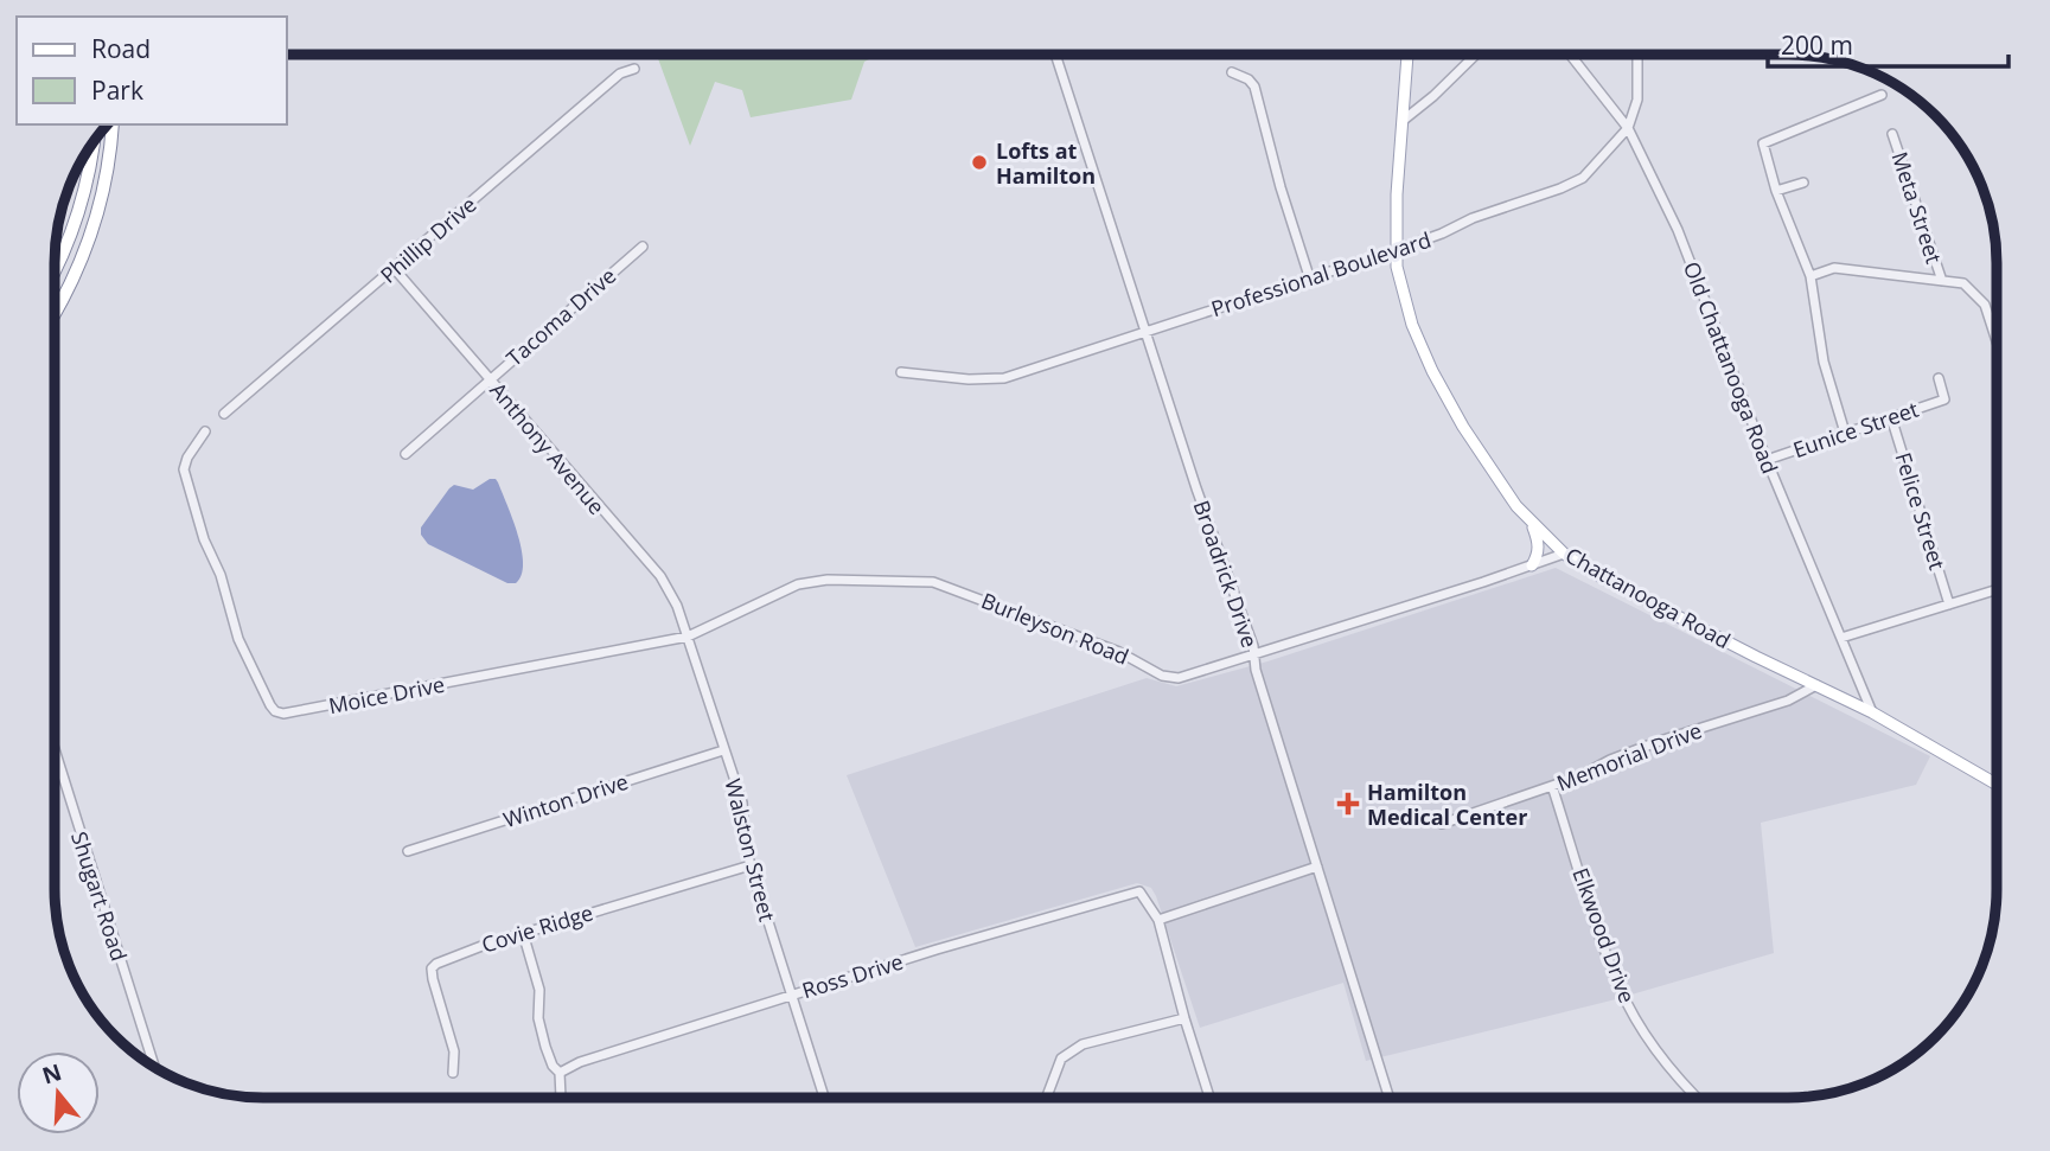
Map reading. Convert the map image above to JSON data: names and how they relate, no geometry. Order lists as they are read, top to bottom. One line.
{"streets":{"main road":["Chattanooga Road"],"street":["Meta Street","Phillip Drive","Professional Boulevard","Tacoma Drive","Old Chattanooga Road","Eunice Street","Anthony Avenue","Felice Street","Broadrick Drive","Burleyson Road","Moice Drive","Memorial Drive","Winton Drive","Walston Street","Shugart Road","Covie Ridge","Elkwood Drive","Ross Drive"]},"crossings":[["Phillip Drive","Anthony Avenue"],["Professional Boulevard","Old Chattanooga Road"],["Professional Boulevard","Broadrick Drive"],["Professional Boulevard","Chattanooga Road"],["Tacoma Drive","Anthony Avenue"],["Old Chattanooga Road","Eunice Street"],["Old Chattanooga Road","Chattanooga Road"],["Eunice Street","Felice Street"],["Anthony Avenue","Burleyson Road"],["Anthony Avenue","Moice Drive"],["Anthony Avenue","Walston Street"],["Broadrick Drive","Burleyson Road"],["Chattanooga Road","Burleyson Road"],["Chattanooga Road","Memorial Drive"],["Burleyson Road","Moice Drive"],["Burleyson Road","Walston Street"],["Moice Drive","Walston Street"],["Memorial Drive","Elkwood Drive"],["Winton Drive","Walston Street"],["Walston Street","Covie Ridge"],["Walston Street","Ross Drive"]],"places":{"other":["Lofts at Hamilton"],"health":["Hamilton Medical Center"]},"legend":["Road","Park"],"scale_bar":"200 m","north":"top"}
